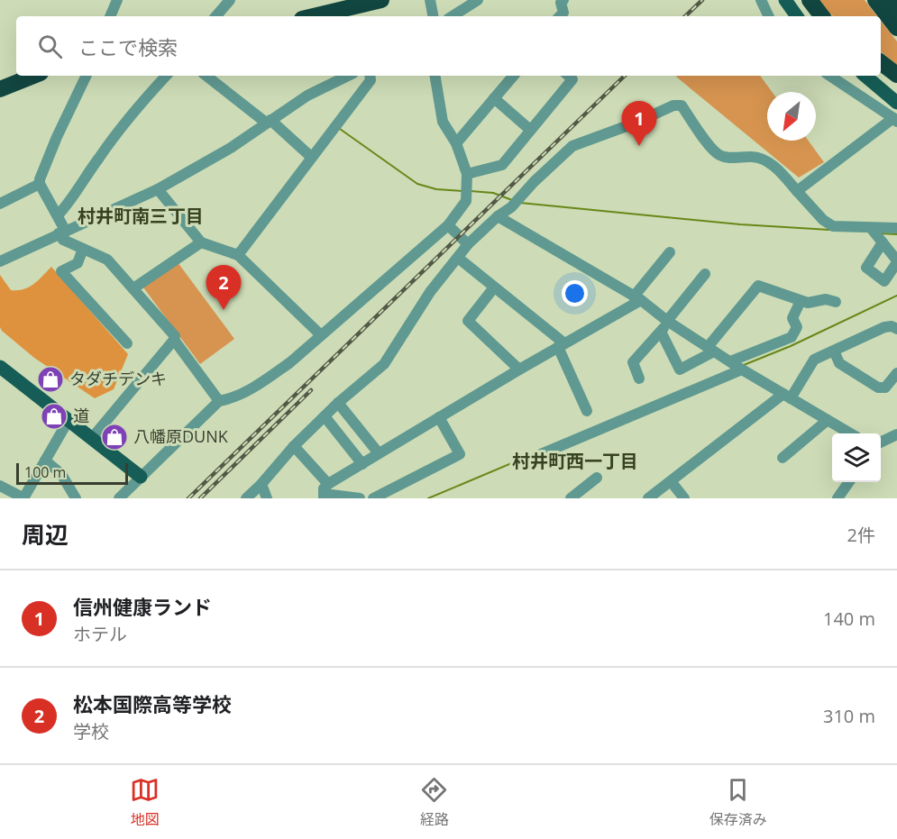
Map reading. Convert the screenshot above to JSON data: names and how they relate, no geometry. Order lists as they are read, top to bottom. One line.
{"districts":["村井町南三丁目","村井町西一丁目"],"places":{"shop":["タダチデンキ","道","八幡原DUNK"]},"scale_bar":"100 m","north":"bottom left","page":{"search":"ここで検索","pins":["1","2"],"scale":"100 m","heading":["周辺","2件"],"list":[{"mark":"1","name":"信州健康ランド","note":"ホテル","value":"140 m"},{"mark":"2","name":"松本国際高等学校","note":"学校","value":"310 m"}],"nav":["地図","経路","保存済み"]}}
